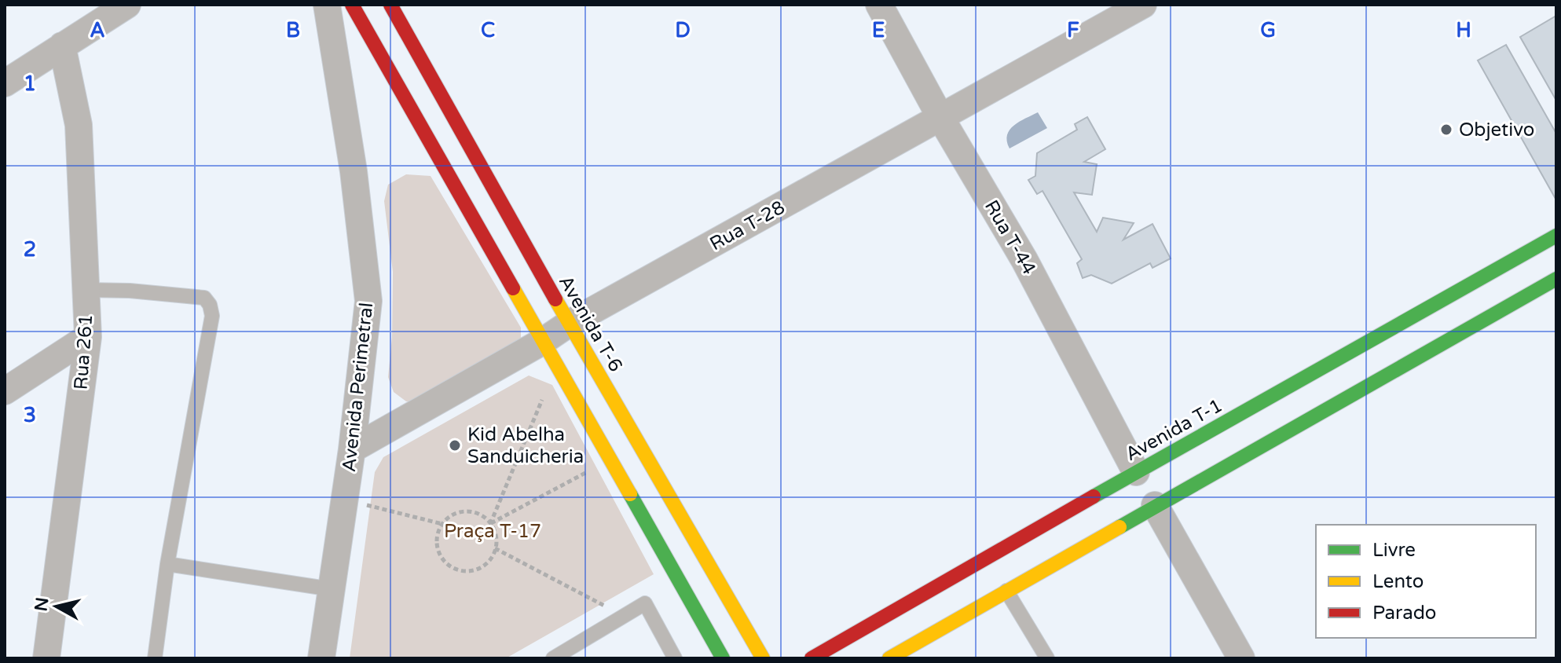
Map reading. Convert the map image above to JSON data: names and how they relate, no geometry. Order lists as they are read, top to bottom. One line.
{"streets":{"street":["Rua T-28","Rua T-44","Avenida T-6","Rua 261","Avenida Perimetral","Avenida T-1"]},"crossings":[["Rua T-28","Rua T-44"],["Rua T-28","Avenida T-6"],["Rua T-28","Avenida Perimetral"],["Rua T-44","Avenida T-1"]],"parks":["Praça T-17"],"places":["Objetivo","Kid Abelha Sanduicheria"],"legend":["Livre","Lento","Parado"],"north":"left","grid":{"columns":["A","B","C","D","E","F","G","H"],"rows":["1","2","3"]}}
